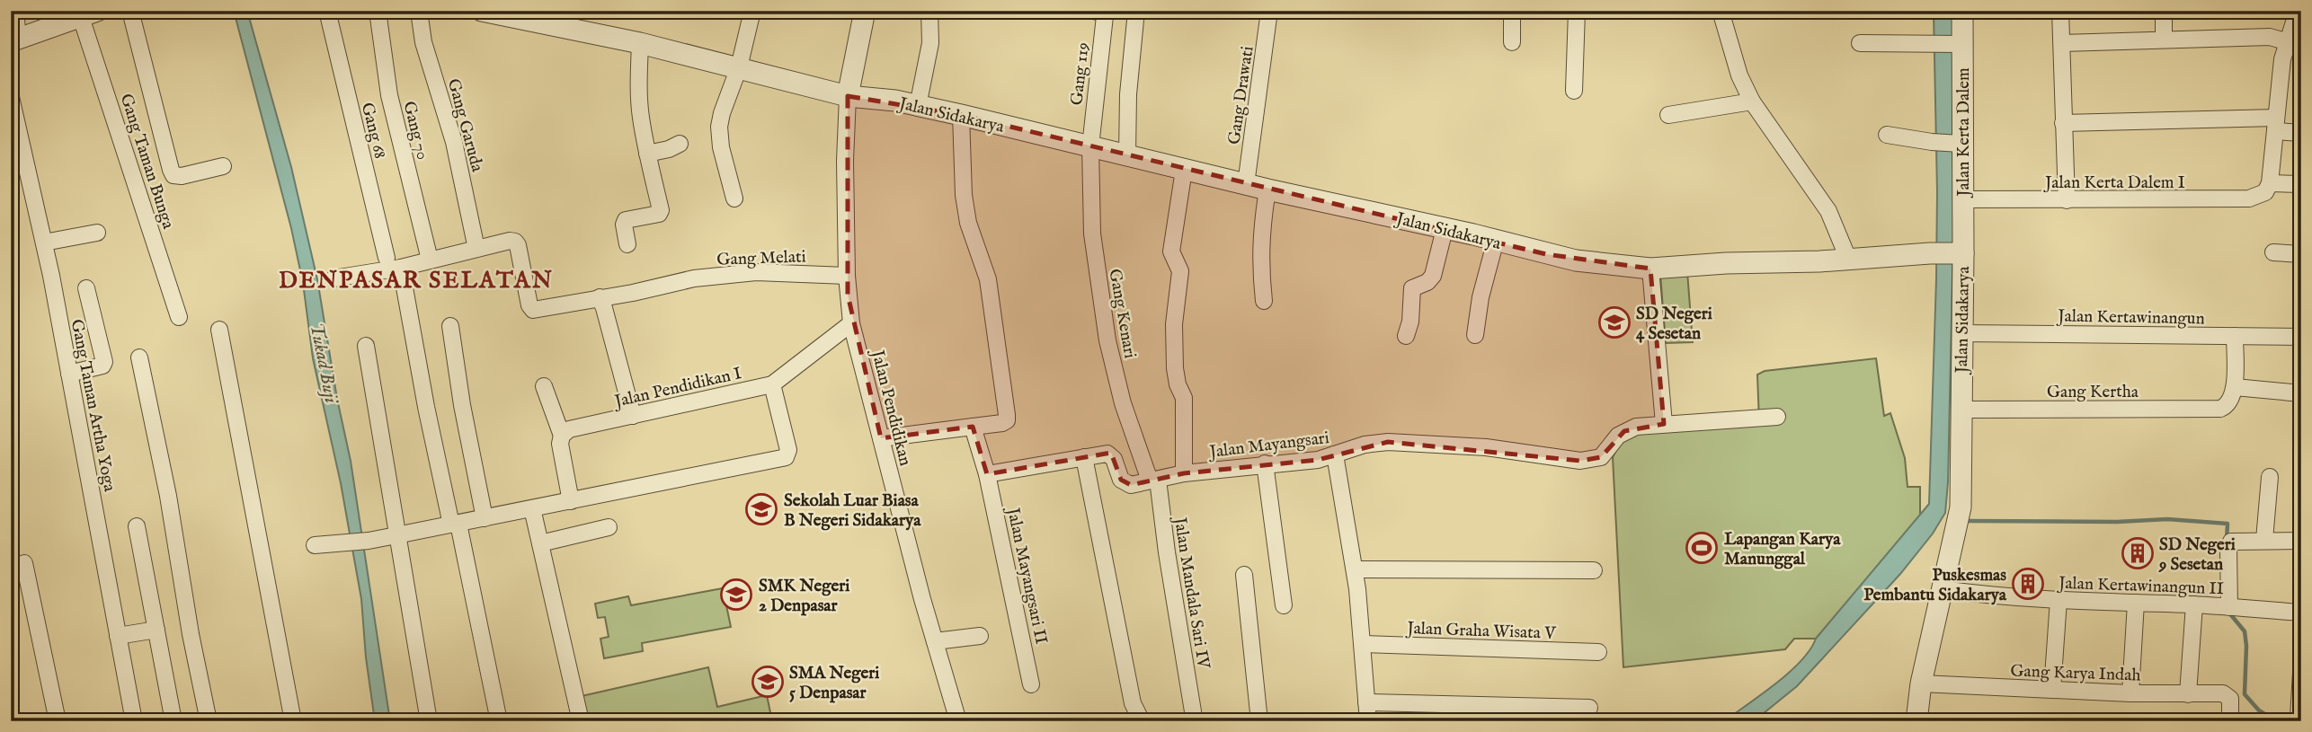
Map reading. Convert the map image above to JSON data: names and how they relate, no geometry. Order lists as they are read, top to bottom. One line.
{"streets":{"street":["Gang 119","Gang Drawati","Jalan Sidakarya","Gang Garuda","Gang 68","Gang 70","Jalan Kerta Dalem","Gang Taman Bunga","Jalan Kerta Dalem I","Gang Melati","Gang Kenari","Jalan Kertawinangun","Jalan Pendidikan I","Gang Kertha","Gang Taman Artha Yoga","Jalan Pendidikan","Jalan Mayangsari","Jalan Mayangsari II","Jalan Kertawinangun II","Jalan Mandala Sari IV","Jalan Graha Wisata V","Gang Karya Indah"]},"crossings":[["Gang 119","Jalan Sidakarya"],["Gang 119","Gang Kenari"],["Gang Drawati","Jalan Sidakarya"],["Jalan Sidakarya","Jalan Kerta Dalem"],["Jalan Sidakarya","Gang Kenari"],["Jalan Sidakarya","Jalan Kertawinangun"],["Jalan Sidakarya","Gang Kertha"],["Jalan Sidakarya","Jalan Pendidikan"],["Jalan Sidakarya","Jalan Kertawinangun II"],["Jalan Sidakarya","Gang Karya Indah"],["Gang Garuda","Gang Melati"],["Jalan Kerta Dalem","Jalan Kerta Dalem I"],["Gang Melati","Jalan Pendidikan"],["Gang Kenari","Jalan Mayangsari"],["Gang Kenari","Jalan Mandala Sari IV"],["Jalan Pendidikan I","Jalan Pendidikan"],["Jalan Mayangsari","Jalan Mayangsari II"],["Jalan Mayangsari","Jalan Mandala Sari IV"]],"districts":["DENPASAR SELATAN"],"water":["Tukad Buji"],"places":{"school or university":["SD Negeri 4 Sesetan","Sekolah Luar Biasa B Negeri Sidakarya","SMK Negeri 2 Denpasar","SMA Negeri 5 Denpasar"],"sports":["Lapangan Karya Manunggal"],"building":["SD Negeri 9 Sesetan","Puskesmas Pembantu Sidakarya"]}}
